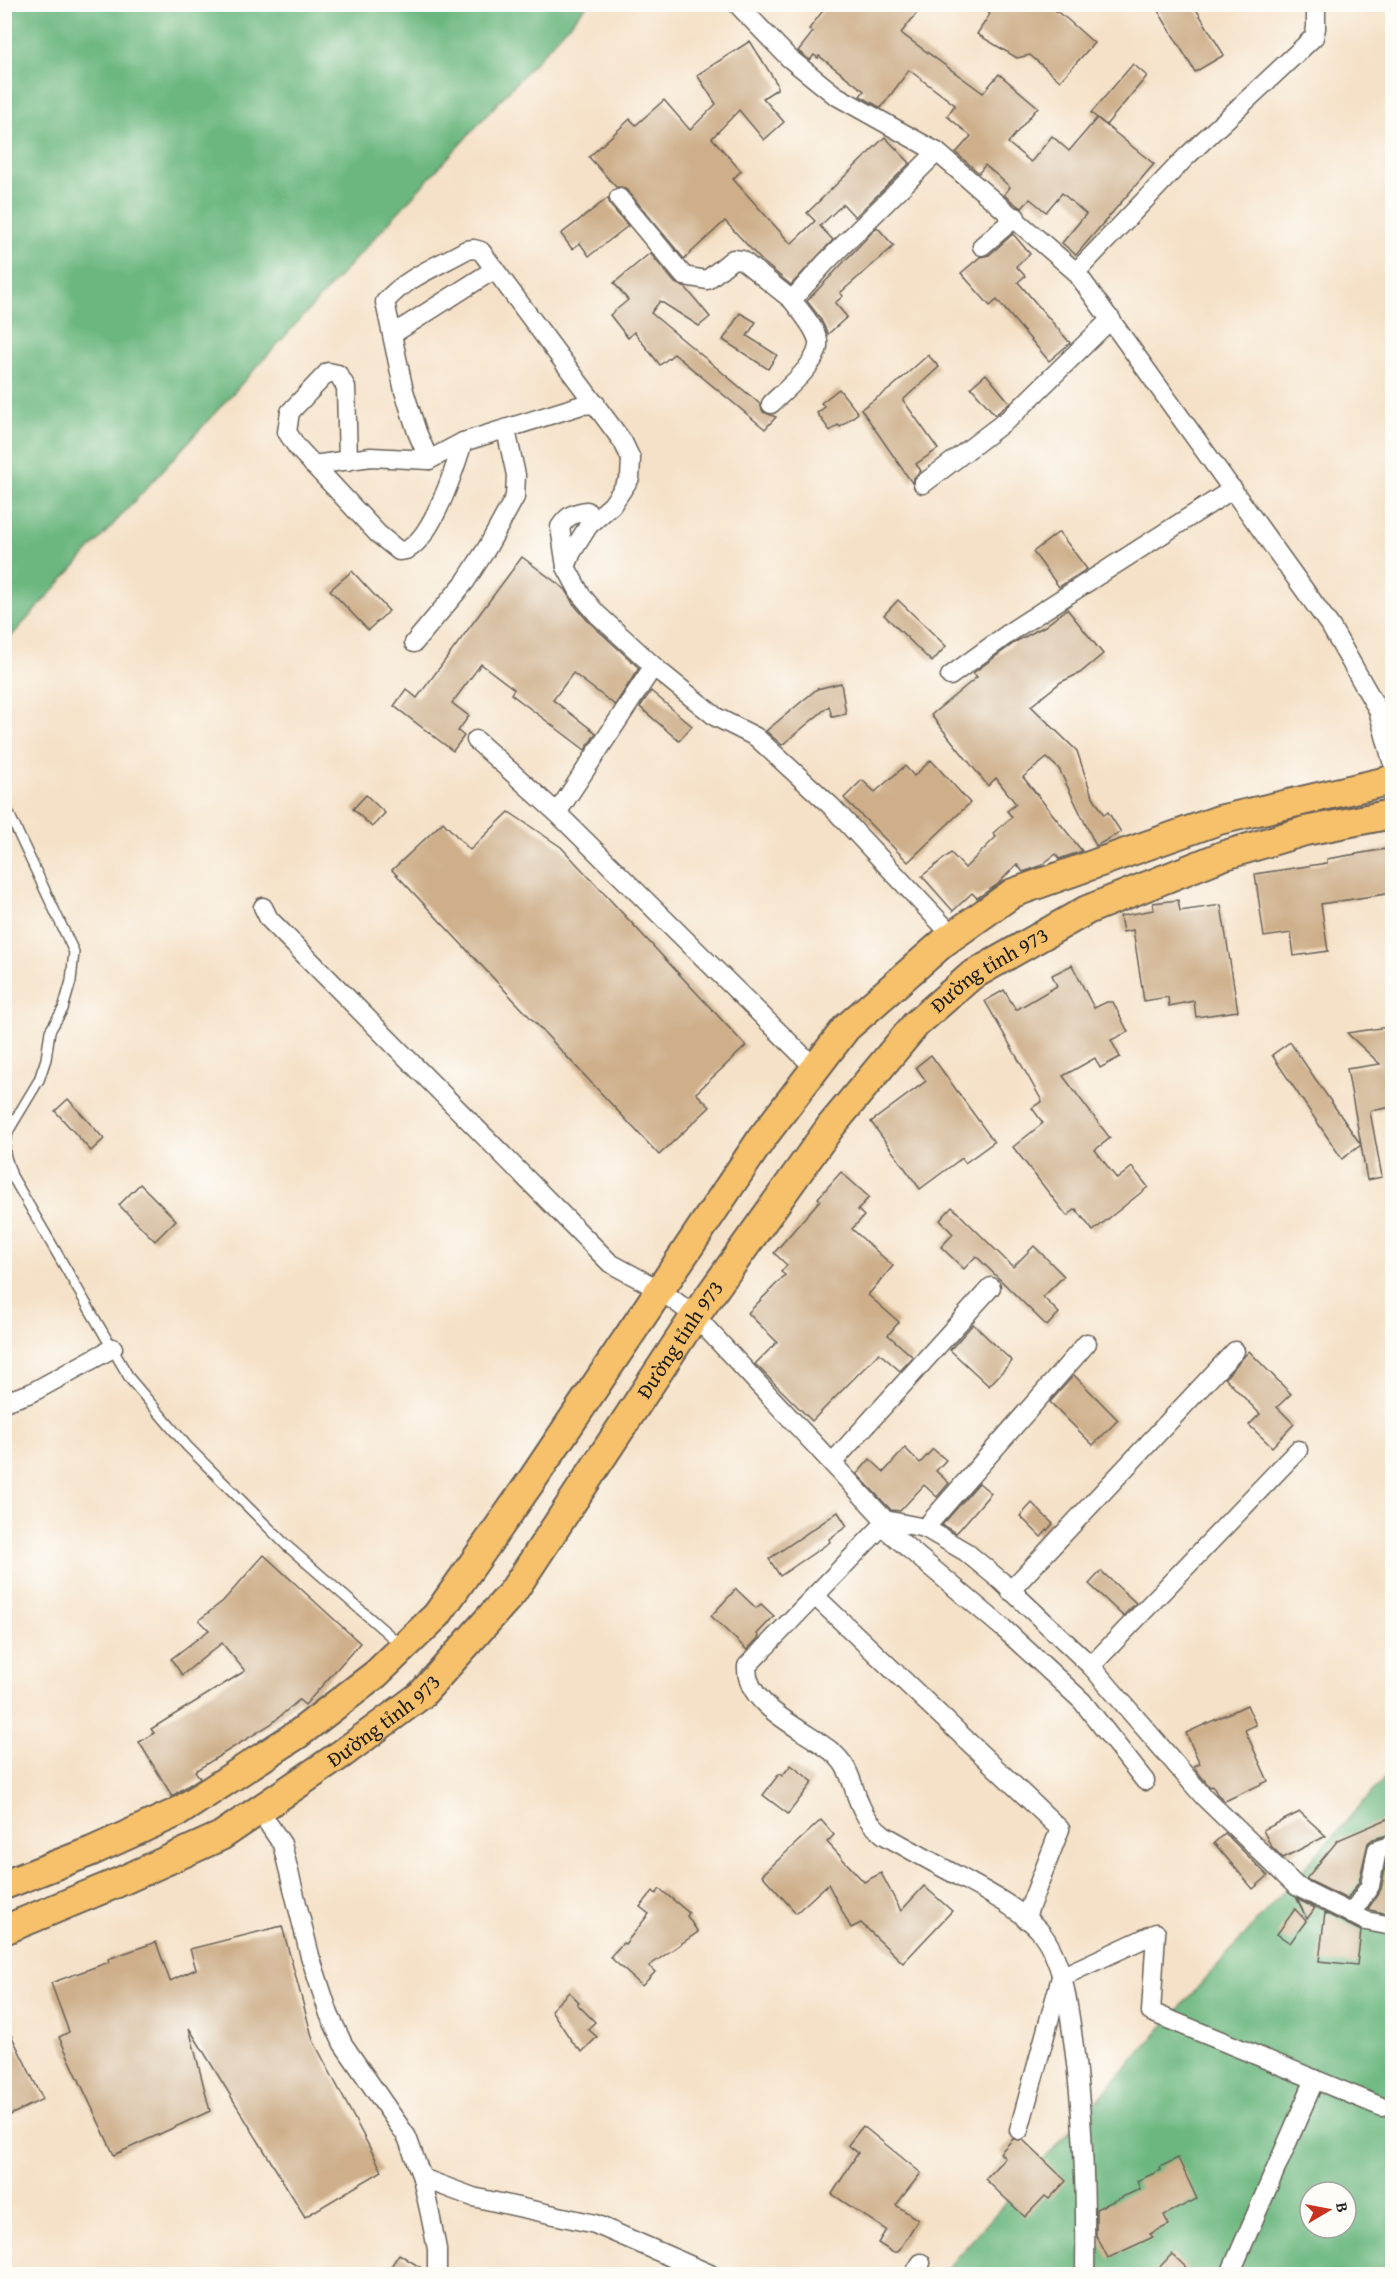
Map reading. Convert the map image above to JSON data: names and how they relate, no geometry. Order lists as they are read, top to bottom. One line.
{"streets":{"main road":["Đường tỉnh 973"]},"north":"right"}
